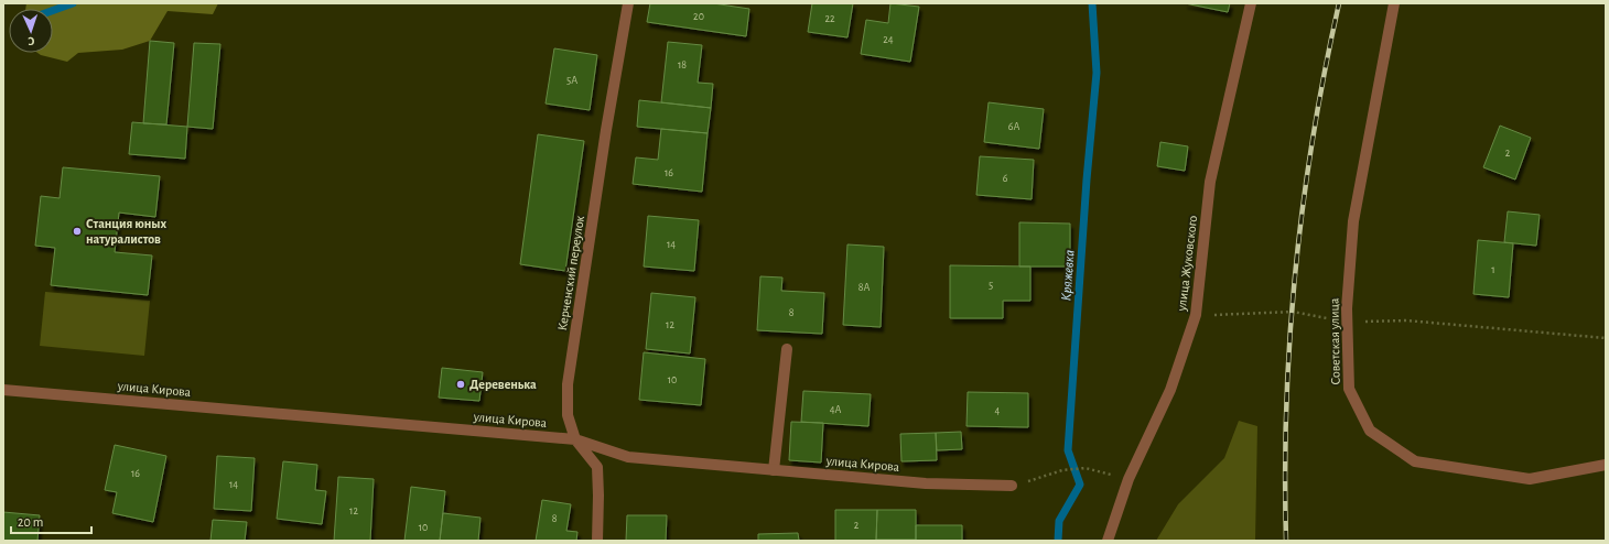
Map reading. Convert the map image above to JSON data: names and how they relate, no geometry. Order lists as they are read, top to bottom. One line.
{"streets":{"street":["улица Жуковского","Керченский переулок","Советская улица","улица Кирова"]},"crossings":[["Керченский переулок","улица Кирова"]],"water":["Кряжевка"],"places":["Станция юных натуралистов","Деревенька"],"house_numbers":["20","22","24","18","5А","6А","2","16","6","14","1","5","8А","8","12","10","4А","4","16","14","12","8","2","10"],"scale_bar":"20 m","north":"bottom"}
